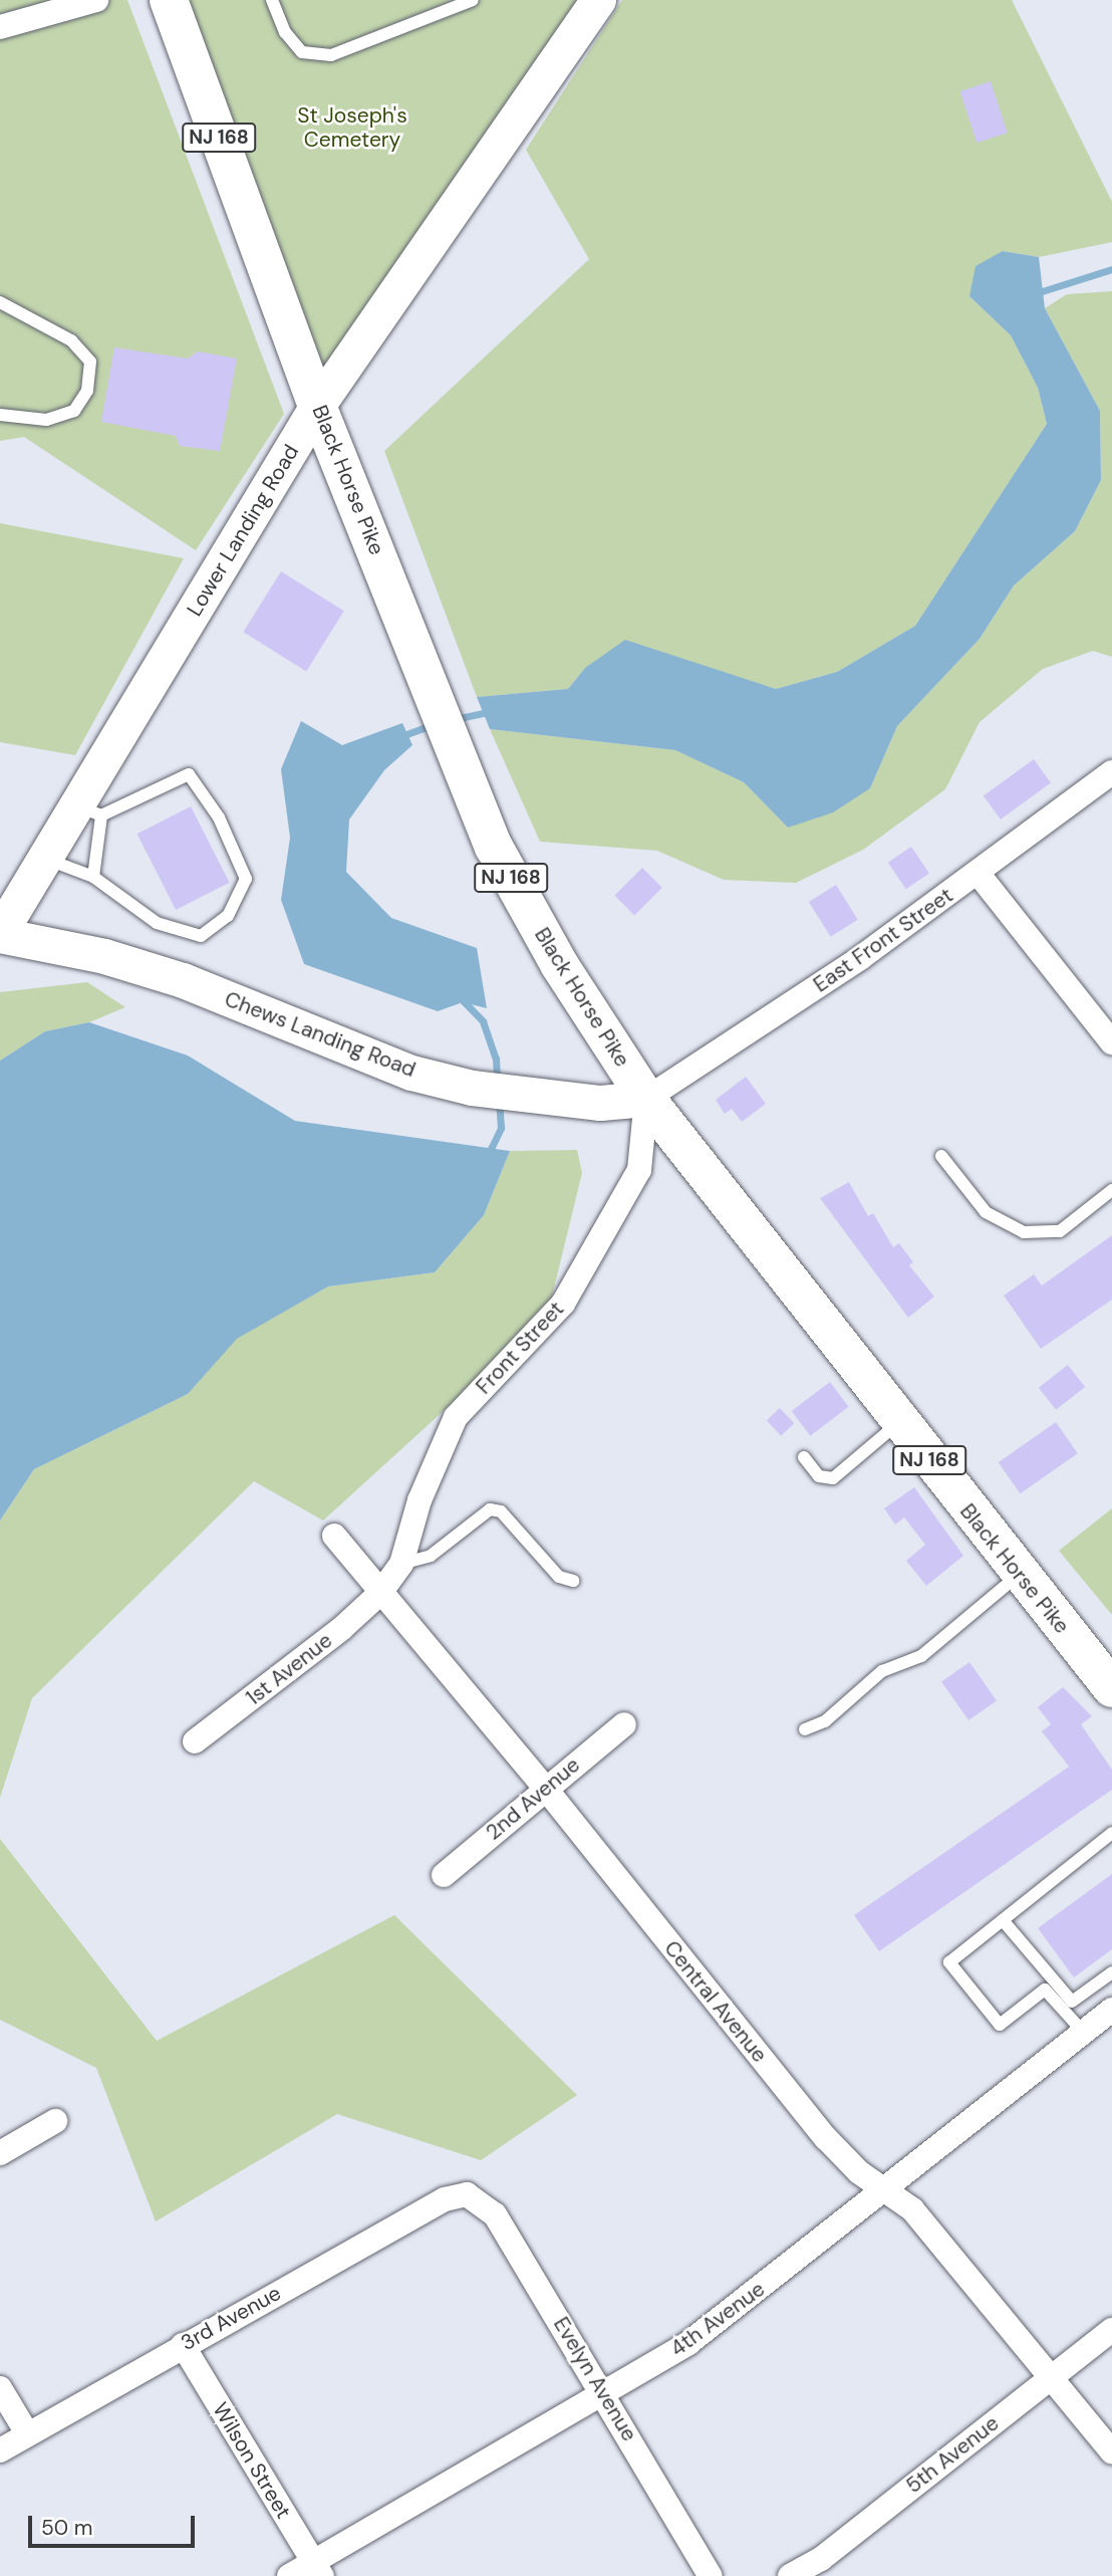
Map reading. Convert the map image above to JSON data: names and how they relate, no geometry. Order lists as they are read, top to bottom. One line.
{"streets":{"main road":["NJ 168","Black Horse Pike","Lower Landing Road","Chews Landing Road"],"street":["East Front Street","Front Street","1st Avenue","2nd Avenue","Central Avenue","3rd Avenue","4th Avenue","Evelyn Avenue","5th Avenue","Wilson Street"]},"crossings":[["Black Horse Pike","Lower Landing Road"],["Black Horse Pike","East Front Street"],["Black Horse Pike","Chews Landing Road"],["Black Horse Pike","Front Street"],["Lower Landing Road","Chews Landing Road"],["East Front Street","Chews Landing Road"],["East Front Street","Front Street"],["Chews Landing Road","Front Street"],["Front Street","1st Avenue"],["Front Street","Central Avenue"],["1st Avenue","Central Avenue"],["2nd Avenue","Central Avenue"],["Central Avenue","4th Avenue"],["Central Avenue","5th Avenue"],["3rd Avenue","Evelyn Avenue"],["3rd Avenue","Wilson Street"],["4th Avenue","Evelyn Avenue"],["4th Avenue","Wilson Street"]],"parks":["St Joseph's Cemetery"],"scale_bar":"50 m"}
